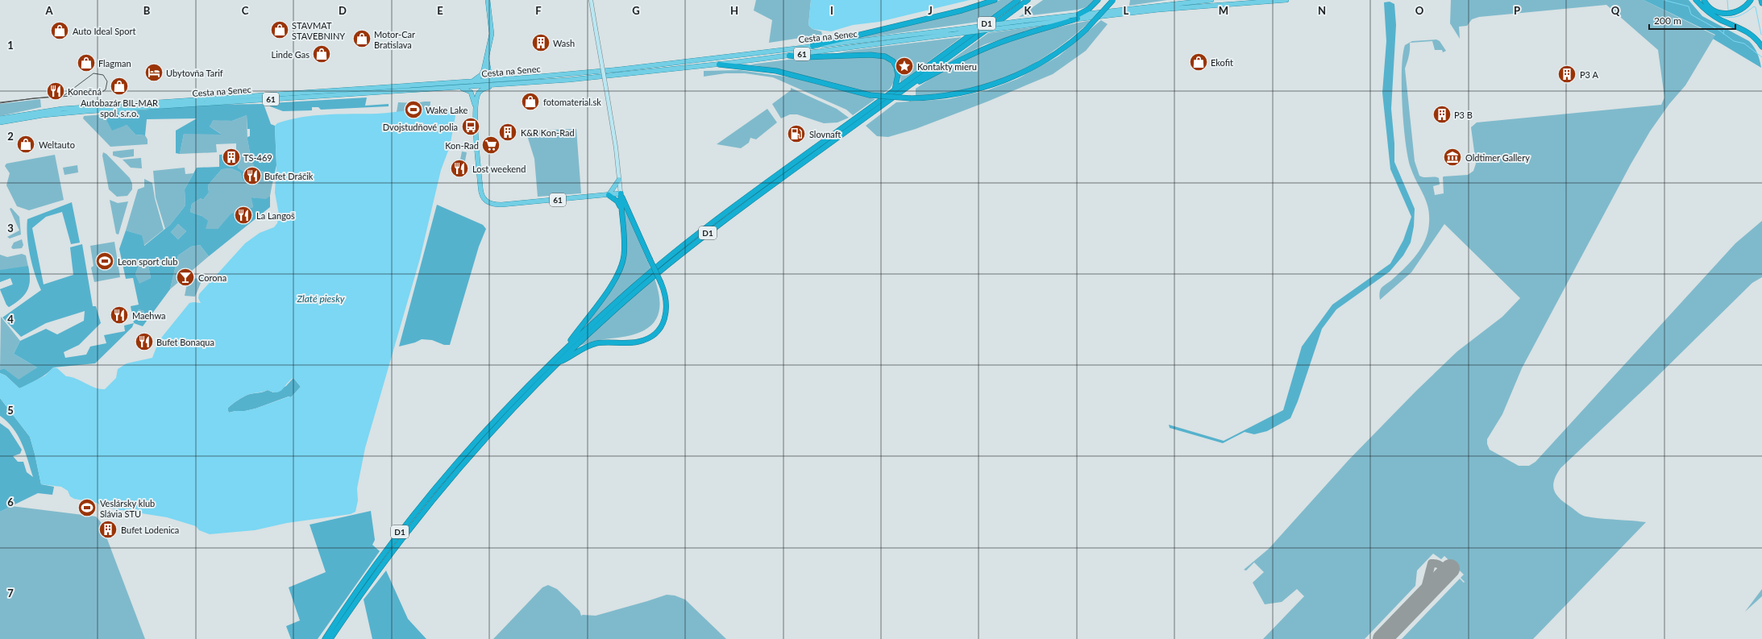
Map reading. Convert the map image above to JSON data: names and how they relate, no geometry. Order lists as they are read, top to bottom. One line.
{"streets":{"highway":["D1"],"main road":["Cesta na Senec","61"]},"crossings":[["Cesta na Senec","61"]],"water":["Zlaté piesky"],"places":{"shop":["STAVMAT STAVEBNINY","Auto Ideal Sport","Motor-Car Bratislava","Linde Gas","Ekofit","Flagman","Autobazár BIL-MAR spol. s.r.o.","fotomaterial.sk","Weltauto"],"building":["Wash","P3 A","P3 B","K&R Kon-Rad","TS-469","Bufet Lodenica"],"place":["Kontakty mieru"],"hotel":["Ubytovňa Tarif"],"restaurant":["Konečná","Lost weekend","Bufet Dráčik","La Langoš","Maehwa","Bufet Bonaqua"],"sports":["Wake Lake","Leon sport club","Veslársky klub Slávia STU"],"bus stop":["Dvojstudňové polia"],"fuel station":["Slovnaft"],"supermarket":["Kon-Rad"],"museum":["Oldtimer Gallery"],"bar":["Corona"]},"scale_bar":"200 m","grid":{"columns":["A","B","C","D","E","F","G","H","I","J","K","L","M","N","O","P","Q"],"rows":["1","2","3","4","5","6","7"]}}
